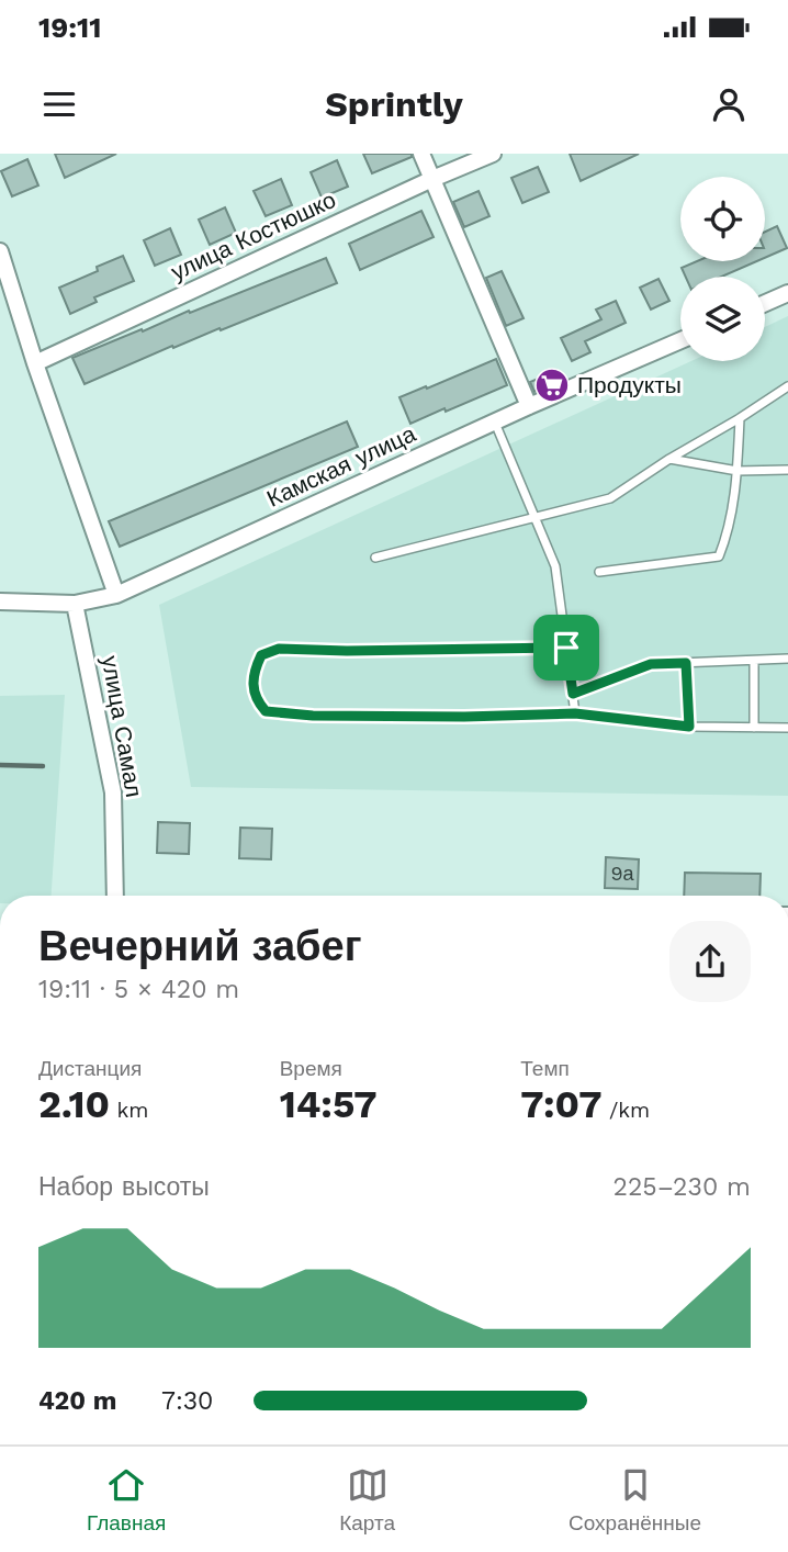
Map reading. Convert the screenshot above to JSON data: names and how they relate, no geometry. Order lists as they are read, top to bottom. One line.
{"streets":{"street":["улица Костюшко","Камская улица","улица Самал"]},"crossings":[["Камская улица","улица Самал"]],"places":{"supermarket":["Продукты"]},"house_numbers":["9а"],"page":{"status":"19:11","header":"Sprintly","heading":["Вечерний забег","19:11 · 5 × 420 m"],"stats":[["Дистанция","2.10 km"],["Время","14:57"],["Темп","7:07 /km"]],"chart":["Набор высоты","225–230 m"],"list":[{"name":"420 m","note":"7:30"}],"tabs":["Главная","Карта","Сохранённые"]}}
